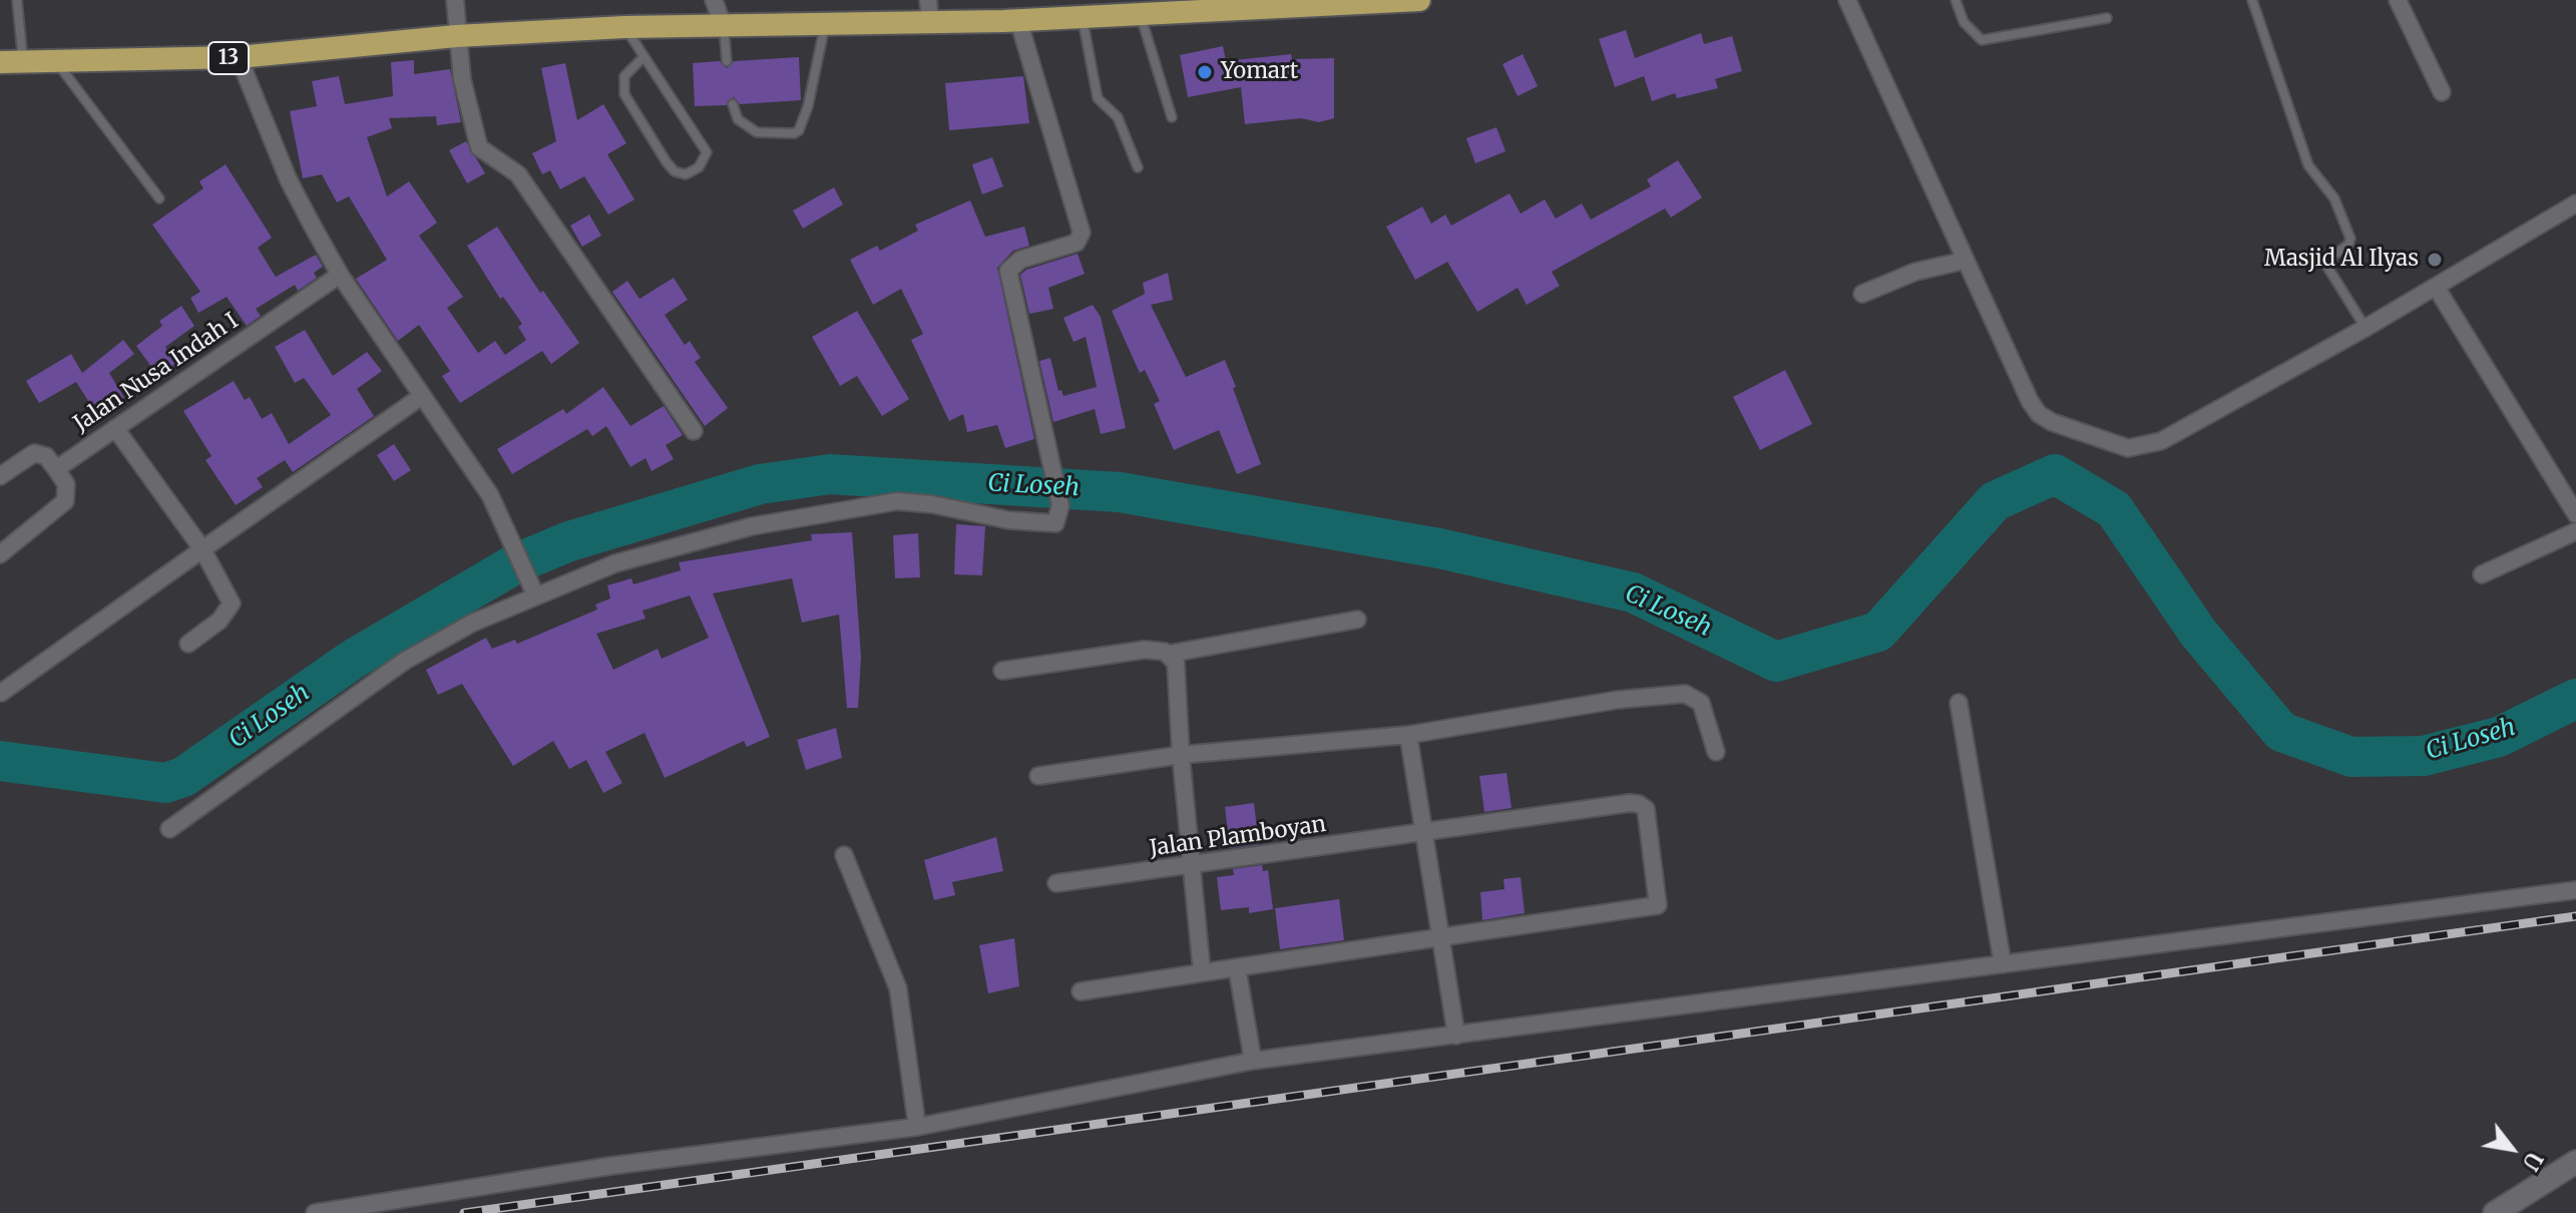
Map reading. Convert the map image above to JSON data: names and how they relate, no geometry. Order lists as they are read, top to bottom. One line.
{"streets":{"highway":["13"],"street":["Jalan Nusa Indah I","Jalan Plamboyan"]},"water":["Ci Loseh"],"places":["Yomart","Masjid Al Ilyas"],"north":"bottom right"}
